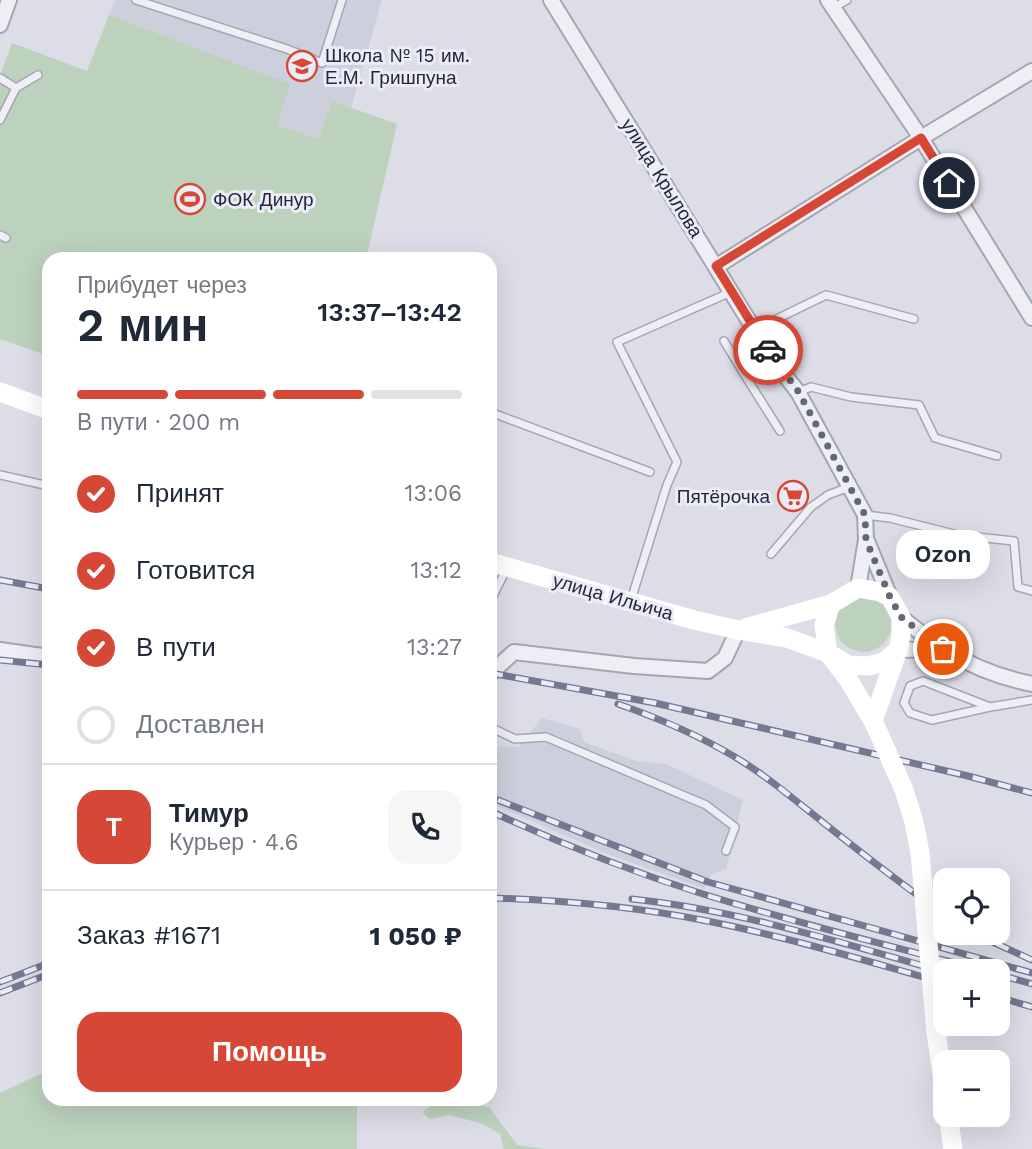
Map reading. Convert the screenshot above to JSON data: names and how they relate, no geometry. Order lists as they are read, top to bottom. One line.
{"streets":{"street":["улица Крылова","улица Ильича"]},"places":{"school or university":["Школа № 15 им. Е.М. Гришпуна"],"sports":["ФОК Динур"],"supermarket":["Пятёрочка"],"other":["Ozon"]},"page":{"heading":["2 мин","Прибудет через","13:37–13:42"],"panel":["Тимур","Курьер · 4.6","Заказ #1671","1 050 ₽"],"bar":"В пути · 200 m","list":[["Принят","13:06"],["Готовится","13:12"],["В пути","13:27"],"Доставлен"],"bubble":"Ozon","round":"Т","map_buttons":["+","−"],"buttons":"Помощь"}}
